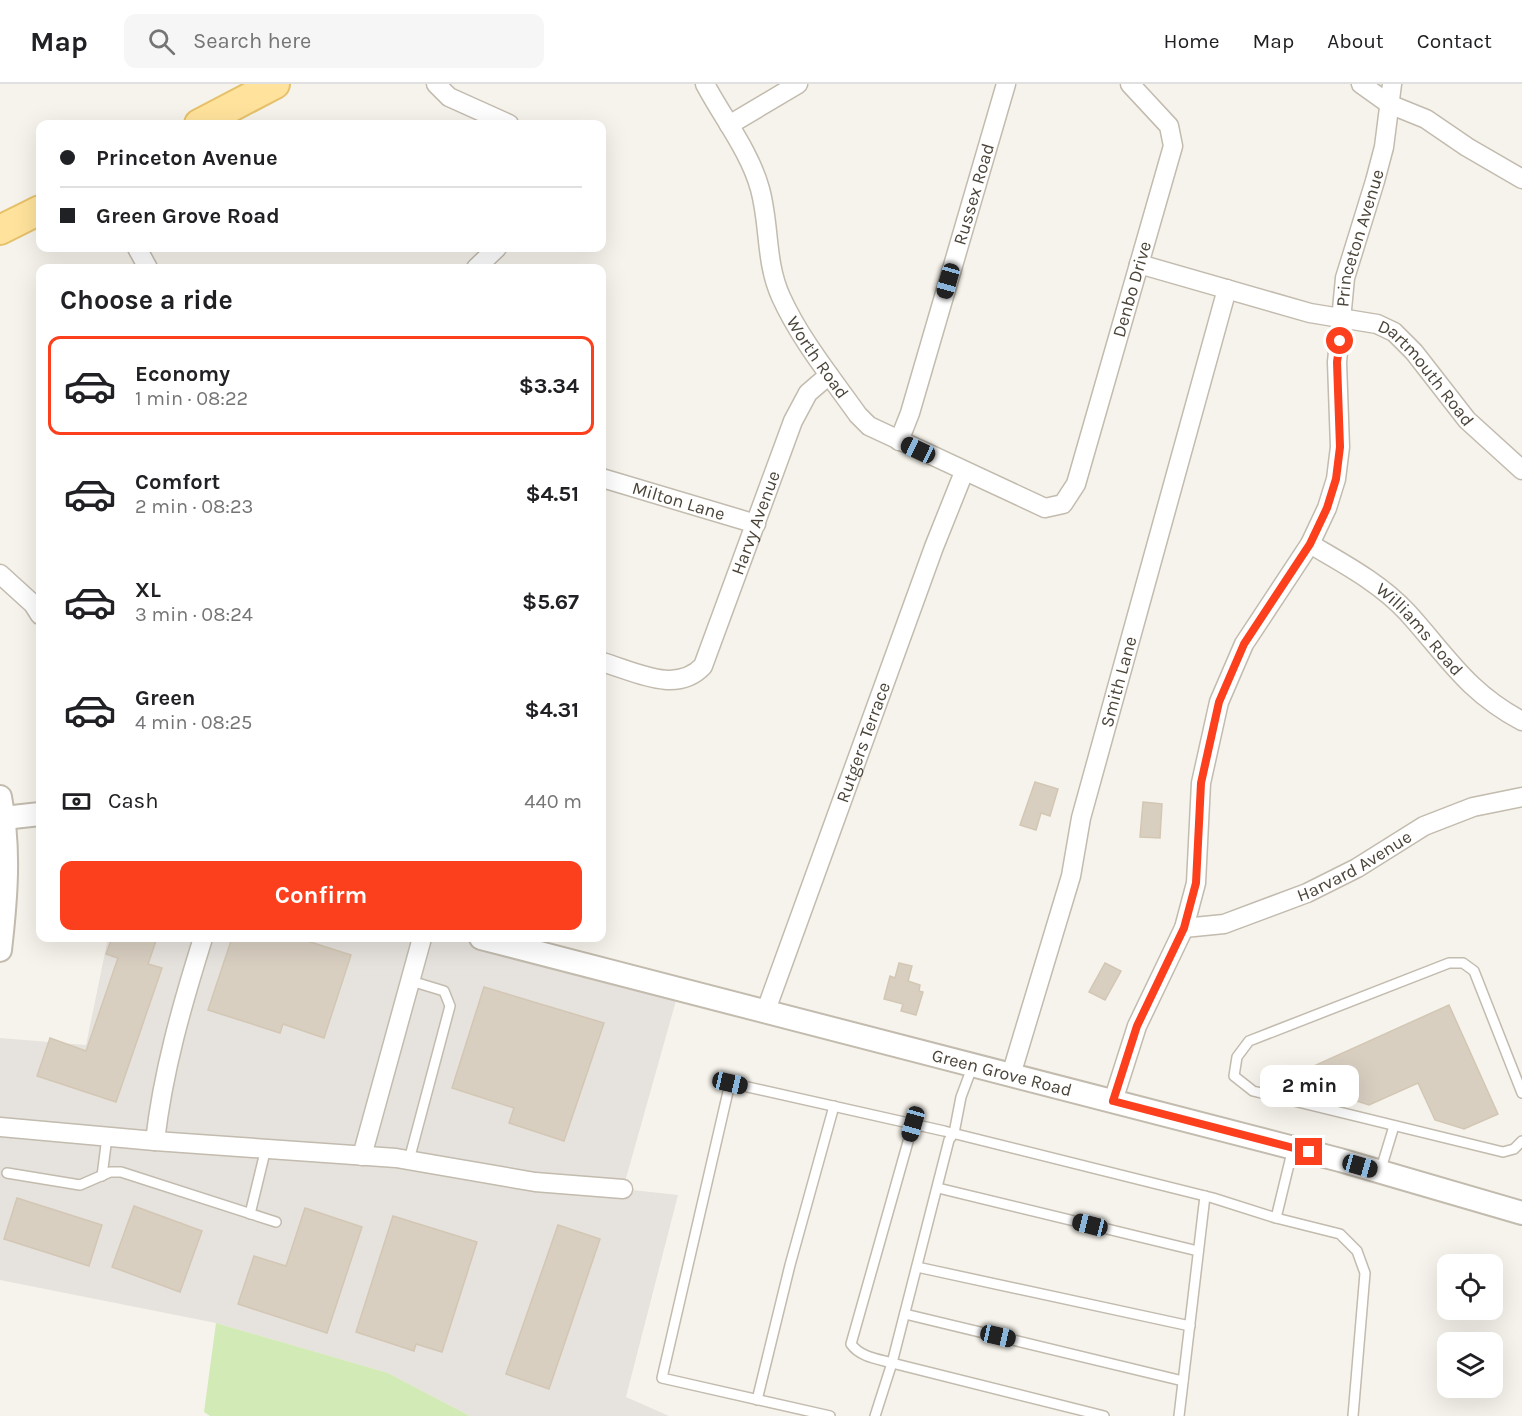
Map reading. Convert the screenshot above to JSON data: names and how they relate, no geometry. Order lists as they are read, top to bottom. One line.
{"streets":{"street":["Russex Road","Princeton Avenue","Denbo Drive","Worth Road","Dartmouth Road","Milton Lane","Harvy Avenue","Williams Road","Smith Lane","Rutgers Terrace","Harvard Avenue","Green Grove Road"]},"crossings":[["Russex Road","Worth Road"],["Princeton Avenue","Dartmouth Road"],["Princeton Avenue","Williams Road"],["Princeton Avenue","Harvard Avenue"],["Princeton Avenue","Green Grove Road"],["Denbo Drive","Worth Road"],["Denbo Drive","Dartmouth Road"],["Worth Road","Harvy Avenue"],["Worth Road","Rutgers Terrace"],["Dartmouth Road","Smith Lane"],["Milton Lane","Harvy Avenue"],["Smith Lane","Green Grove Road"],["Rutgers Terrace","Green Grove Road"]],"page":{"header":"Map","search":"Search here","nav":["Home","Map","About","Contact"],"banner":["Princeton Avenue","Green Grove Road"],"heading":"Choose a ride","list":[{"name":"Economy","note":"1 min · 08:22","value":"$3.34"},{"name":"Comfort","note":"2 min · 08:23","value":"$4.51"},{"name":"XL","note":"3 min · 08:24","value":"$5.67"},{"name":"Green","note":"4 min · 08:25","value":"$4.31"}],"pay":["Cash","440 m"],"buttons":"Confirm","bubble":"2 min"}}
